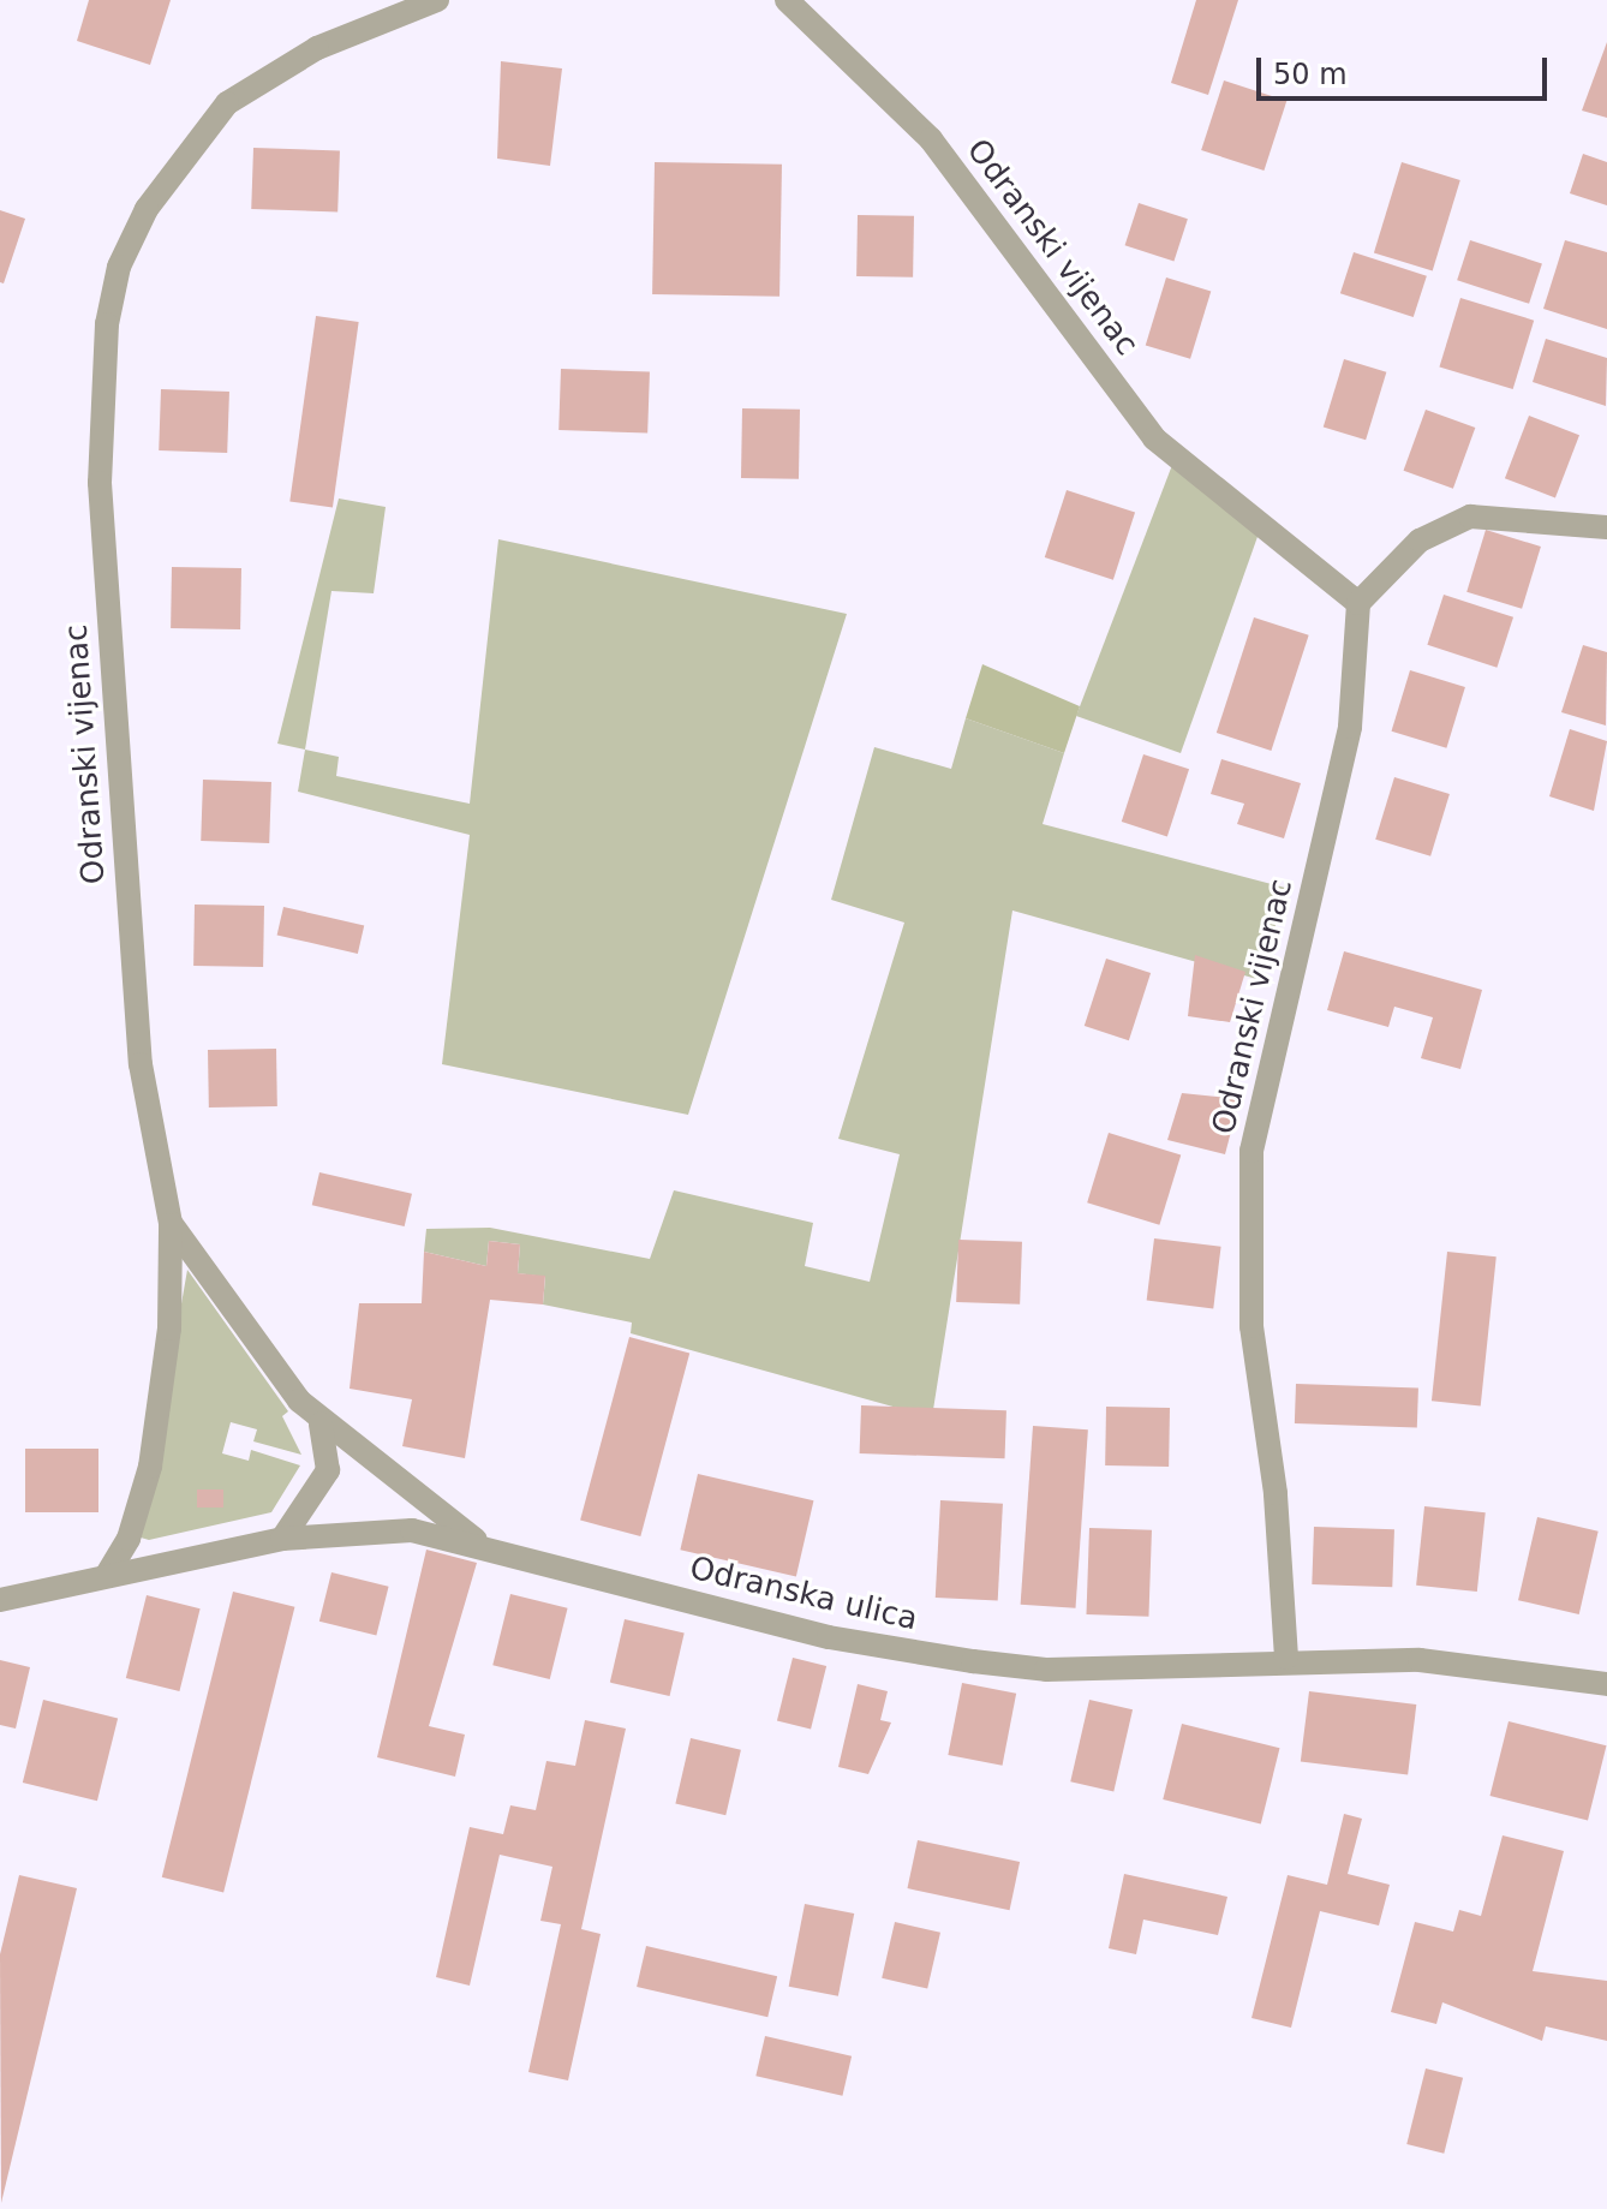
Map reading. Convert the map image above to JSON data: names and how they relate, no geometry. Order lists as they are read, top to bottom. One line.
{"streets":{"street":["Odranski vijenac","Odranska ulica"]},"crossings":[["Odranski vijenac","Odranska ulica"]],"scale_bar":"50 m"}
